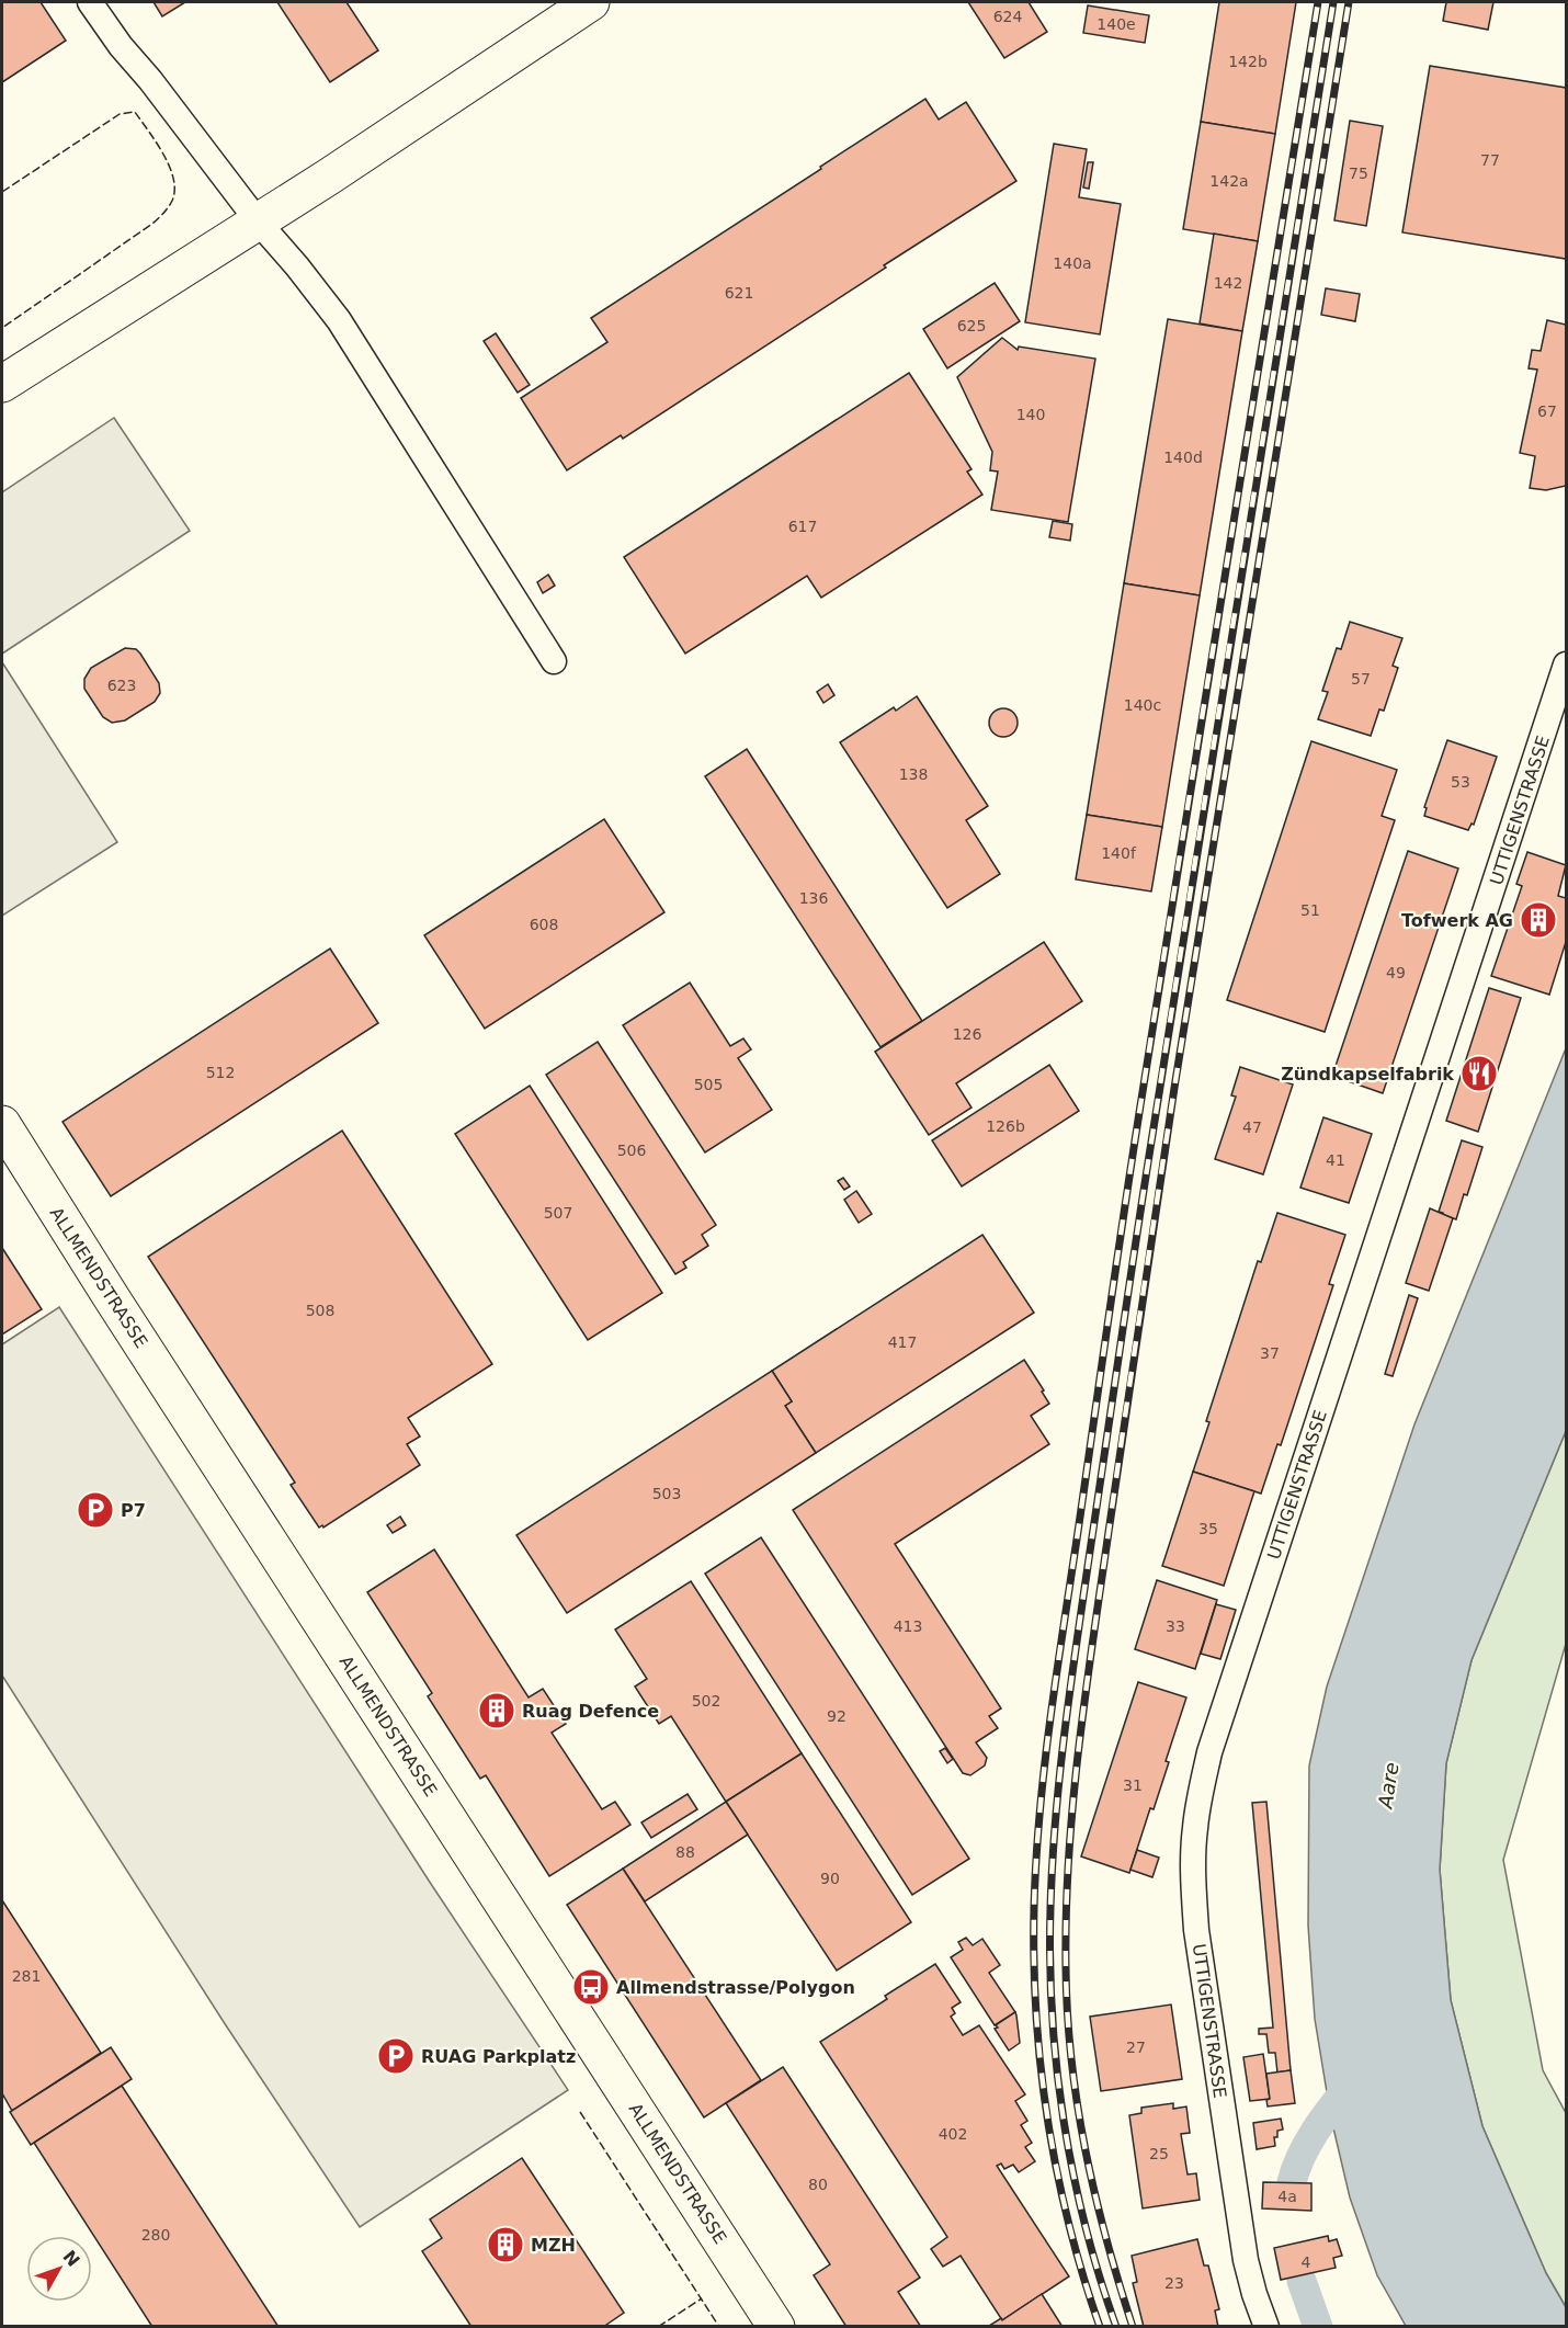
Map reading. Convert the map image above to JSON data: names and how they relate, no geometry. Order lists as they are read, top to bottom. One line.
{"streets":{"main road":["ALLMENDSTRASSE"],"street":["UTTIGENSTRASSE"]},"water":["Aare"],"places":{"building":["Tofwerk AG","Ruag Defence","MZH"],"restaurant":["Zündkapselfabrik"],"parking":["P7","RUAG Parkplatz"],"bus stop":["Allmendstrasse/Polygon"]},"house_numbers":["624","140e","142b","77","75","142a","140a","142","621","625","67","140","140d","617","57","623","140c","138","53","140f","136","51","608","49","126","512","505","126b","47","506","41","507","508","417","37","503","35","413","33","502","92","31","88","90","281","27","402","25","80","4a","280","4","23"],"north":"top right"}
